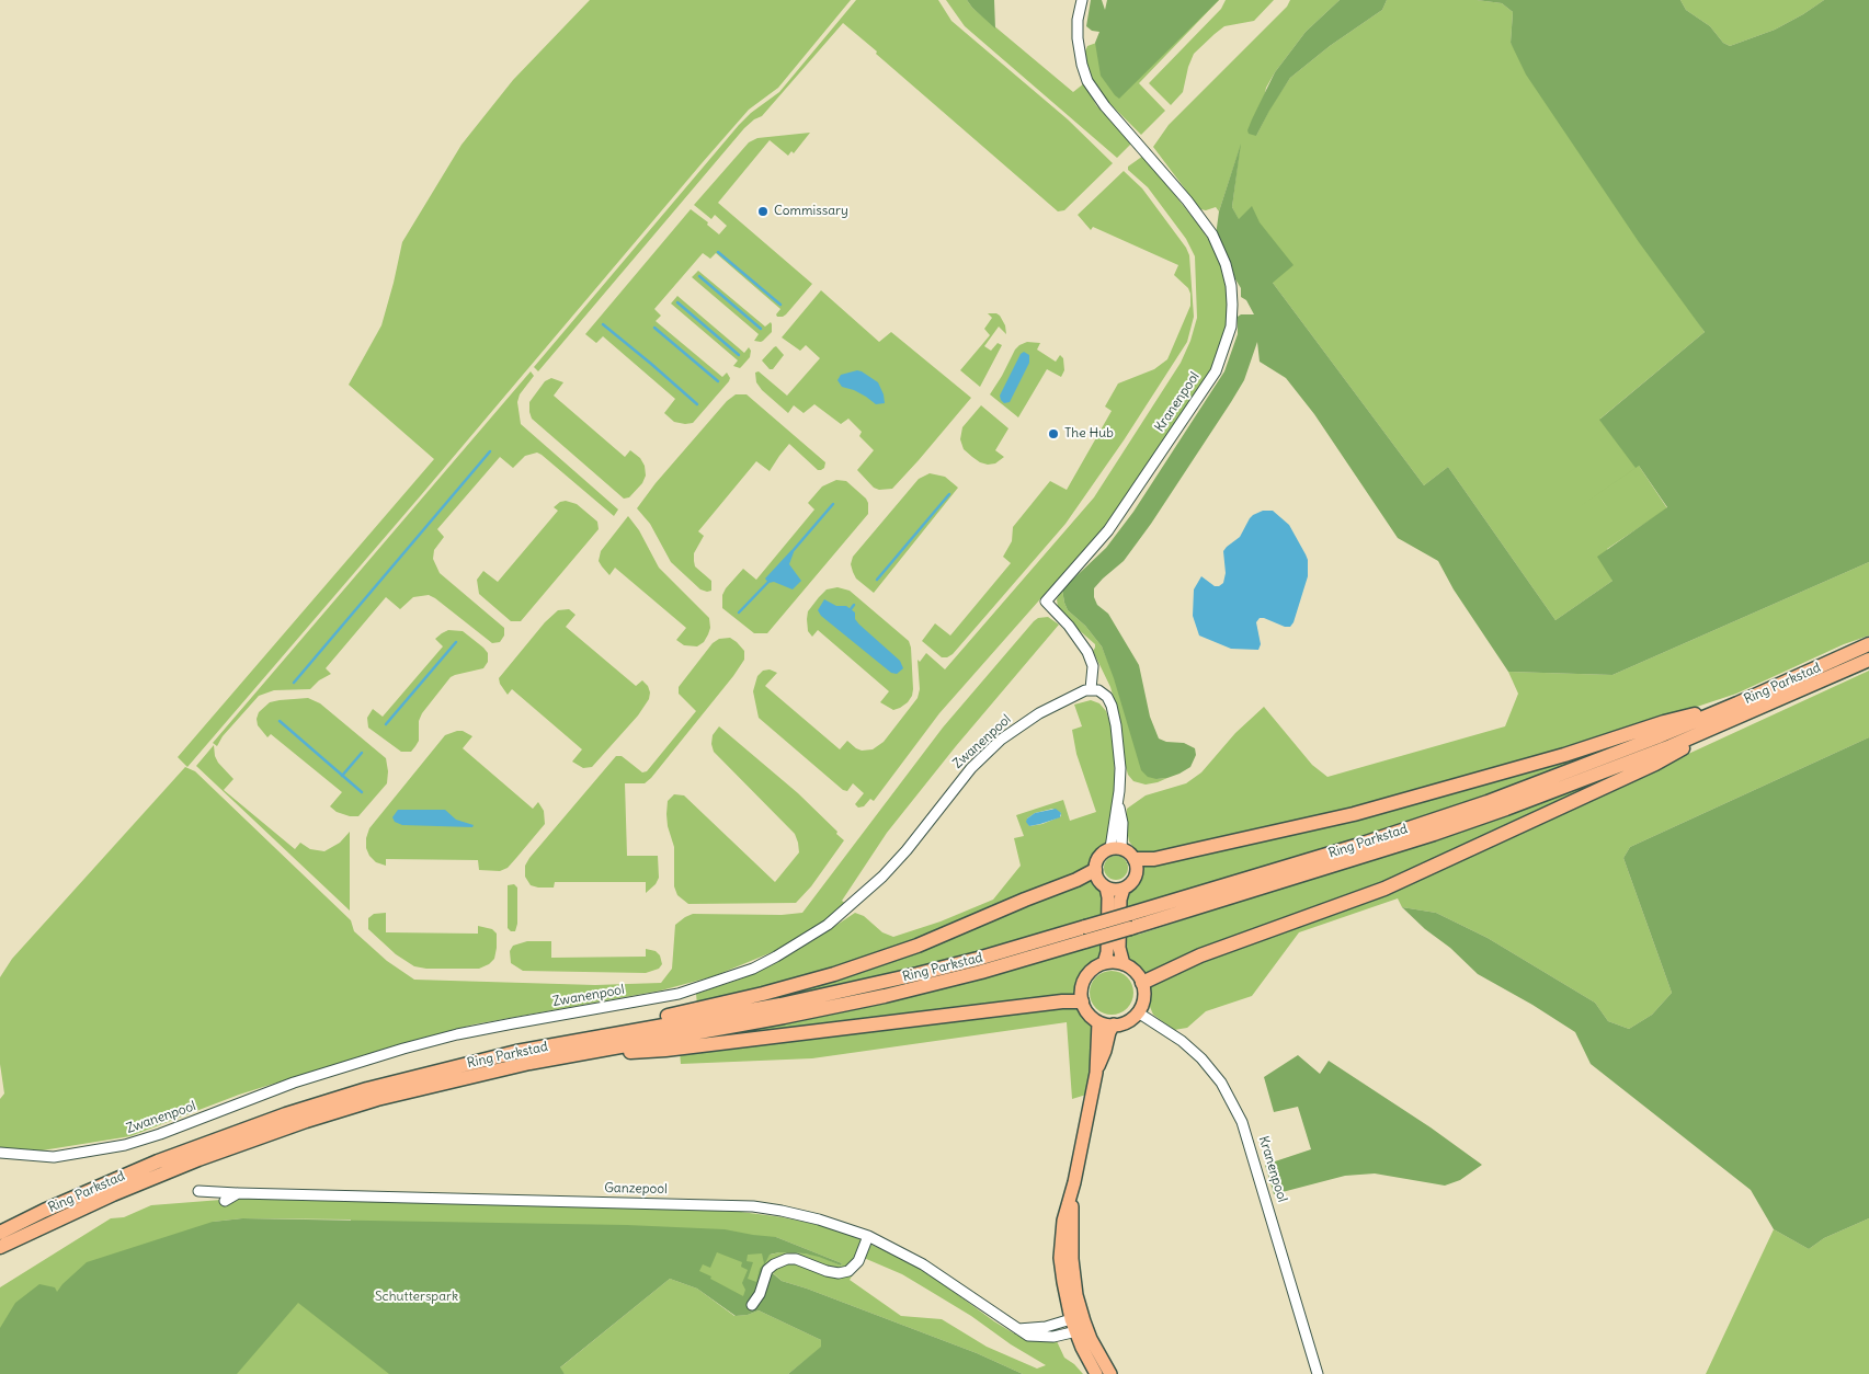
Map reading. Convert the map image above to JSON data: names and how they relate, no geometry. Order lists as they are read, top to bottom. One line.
{"streets":{"highway":["Ring Parkstad"],"street":["Kranenpool","Zwanenpool","Ganzepool"]},"crossings":[["Kranenpool","Zwanenpool"]],"parks":["Schutterspark"],"places":["Commissary","The Hub"]}
